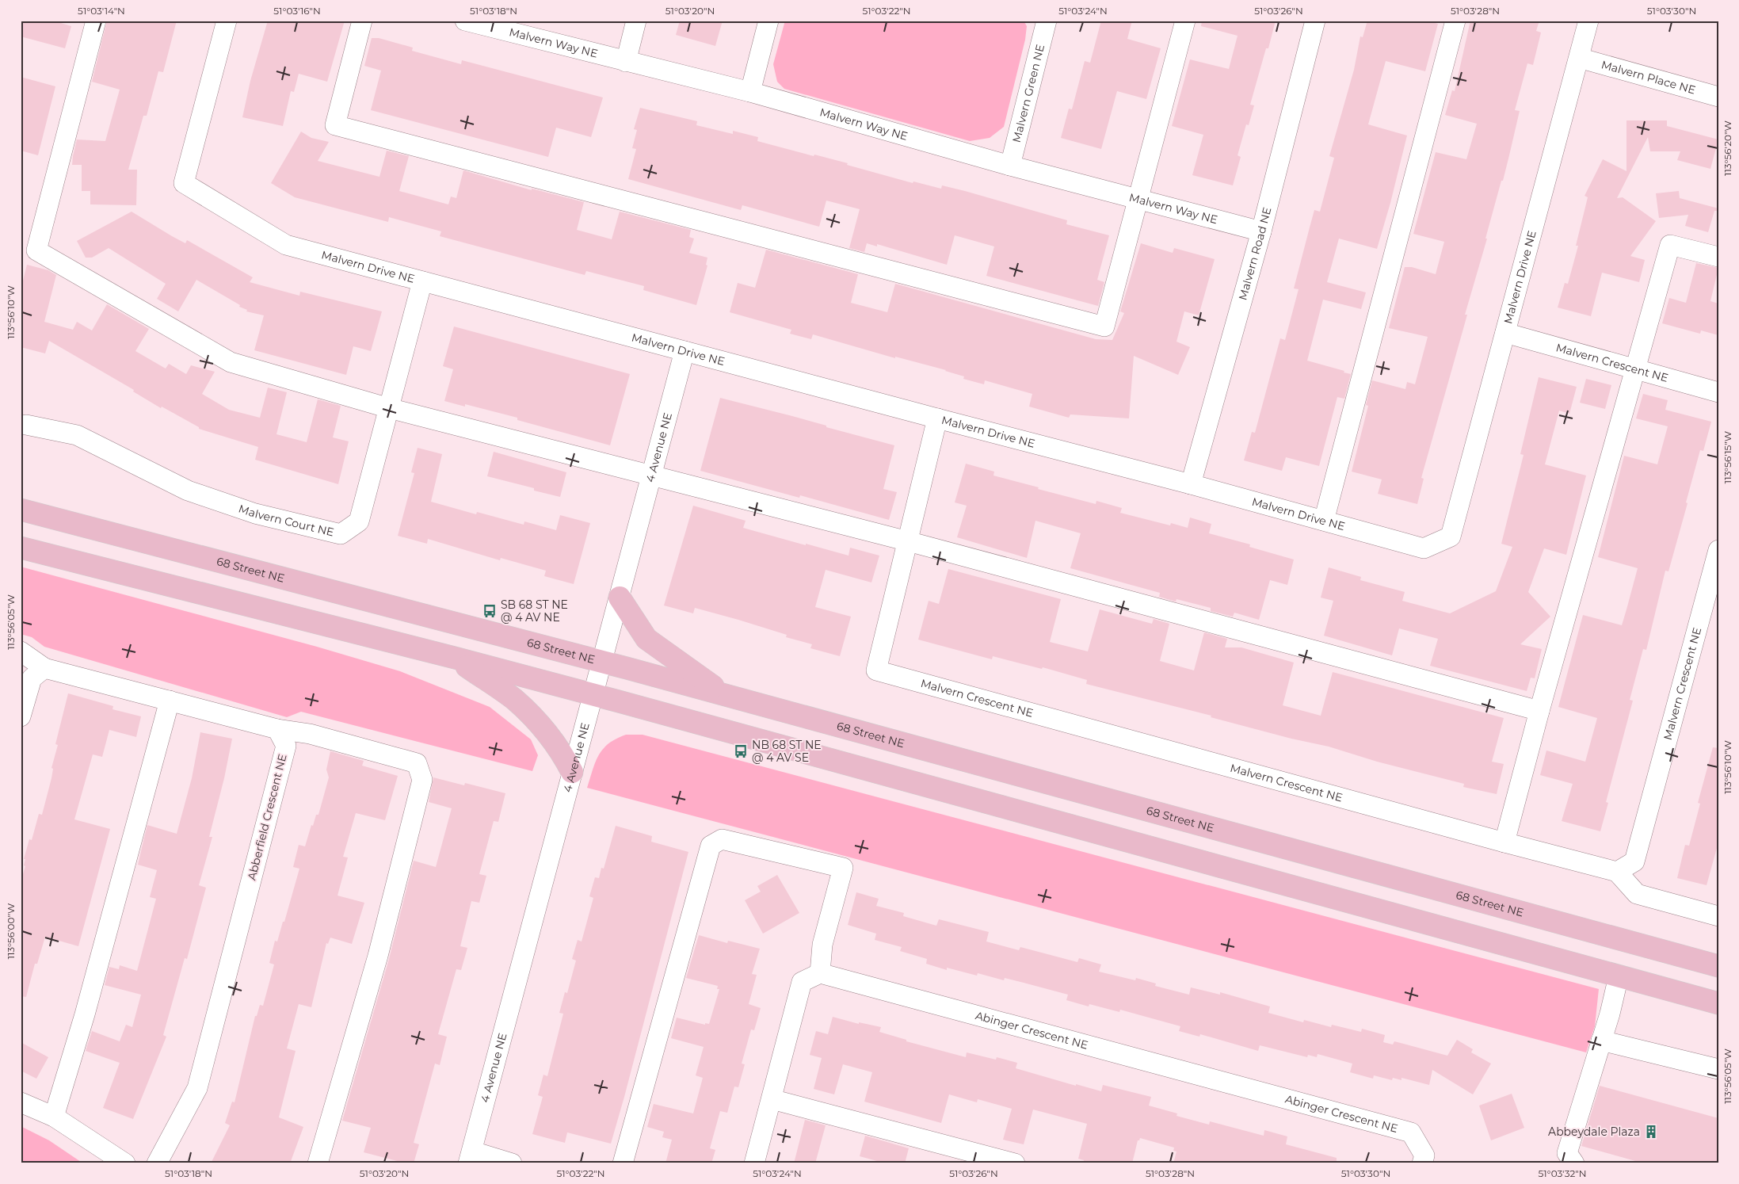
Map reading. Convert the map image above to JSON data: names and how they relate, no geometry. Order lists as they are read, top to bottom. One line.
{"streets":{"main road":["68 Street NE"],"street":["Malvern Way NE","Malvern Place NE","Malvern Green NE","Malvern Road NE","Malvern Drive NE","Malvern Crescent NE","4 Avenue NE","Malvern Court NE","Abberfield Crescent NE","Abinger Crescent NE"]},"crossings":[["Malvern Way NE","Malvern Green NE"],["Malvern Way NE","Malvern Road NE"],["Malvern Place NE","Malvern Drive NE"],["Malvern Road NE","Malvern Drive NE"],["Malvern Drive NE","Malvern Crescent NE"],["Malvern Drive NE","4 Avenue NE"],["Malvern Drive NE","Malvern Court NE"],["4 Avenue NE","68 Street NE"]],"places":{"bus stop":["SB 68 ST NE @ 4 AV NE","NB 68 ST NE @ 4 AV SE"],"building":["Abbeydale Plaza"]},"coordinates":["51°03'14\"N","51°03'16\"N","51°03'18\"N","51°03'20\"N","51°03'22\"N","51°03'24\"N","51°03'26\"N","51°03'28\"N","51°03'30\"N","113°56'20\"W","113°56'10\"W","113°56'15\"W","113°56'05\"W","113°56'00\"W","51°03'32\"N"]}
